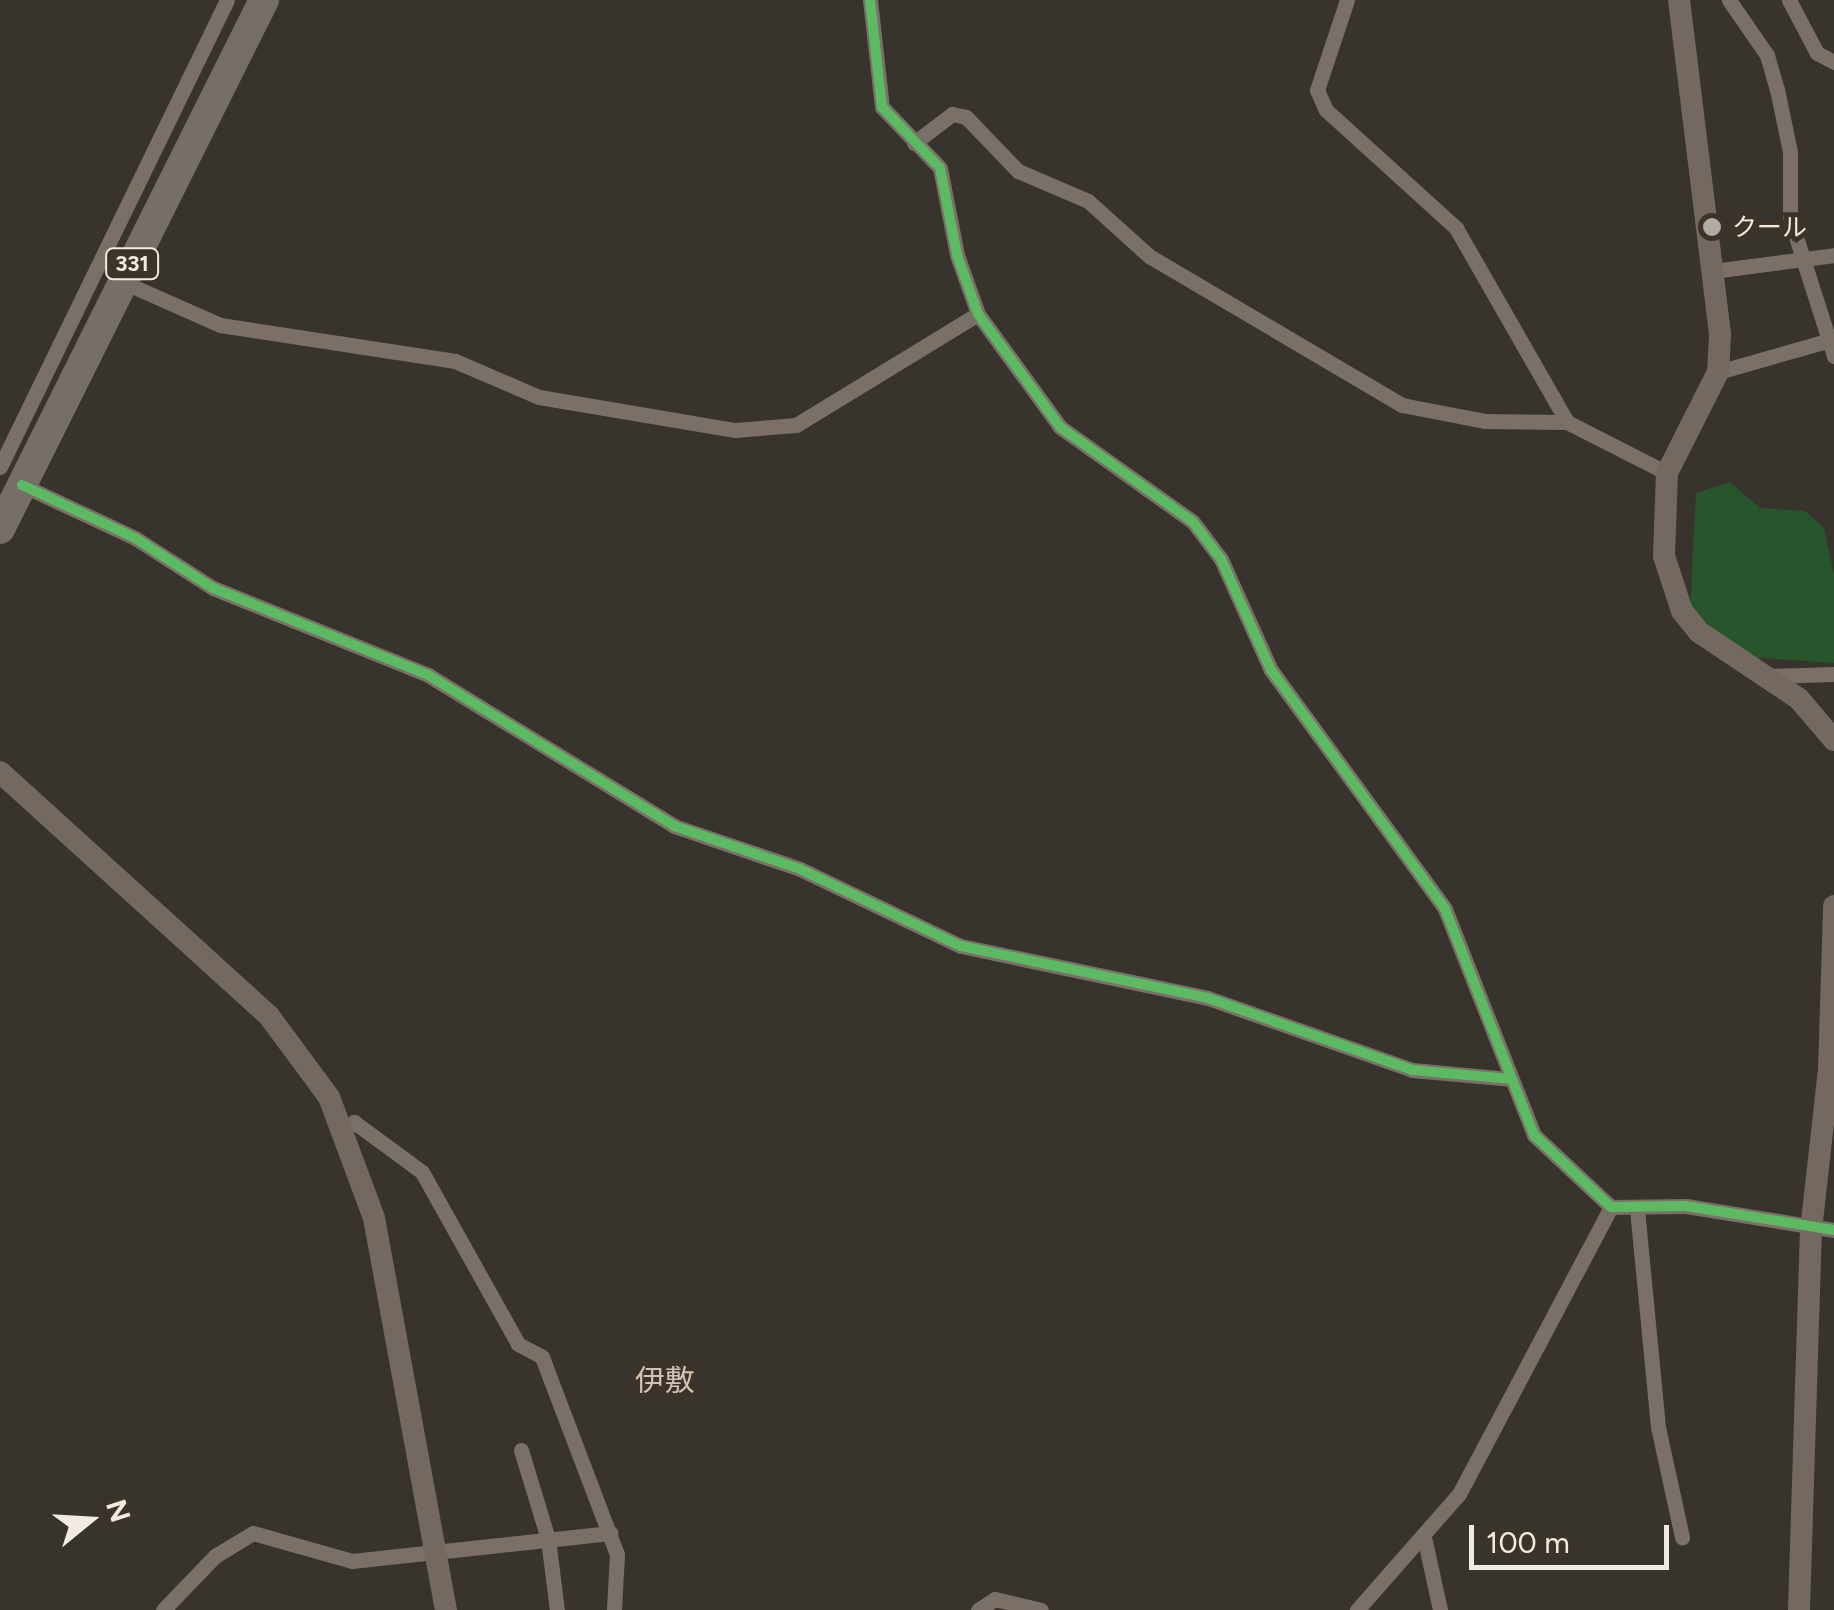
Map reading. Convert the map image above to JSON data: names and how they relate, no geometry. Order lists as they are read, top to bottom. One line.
{"streets":{"highway":["331"]},"districts":["伊敷"],"places":["クール"],"scale_bar":"100 m","north":"right"}
